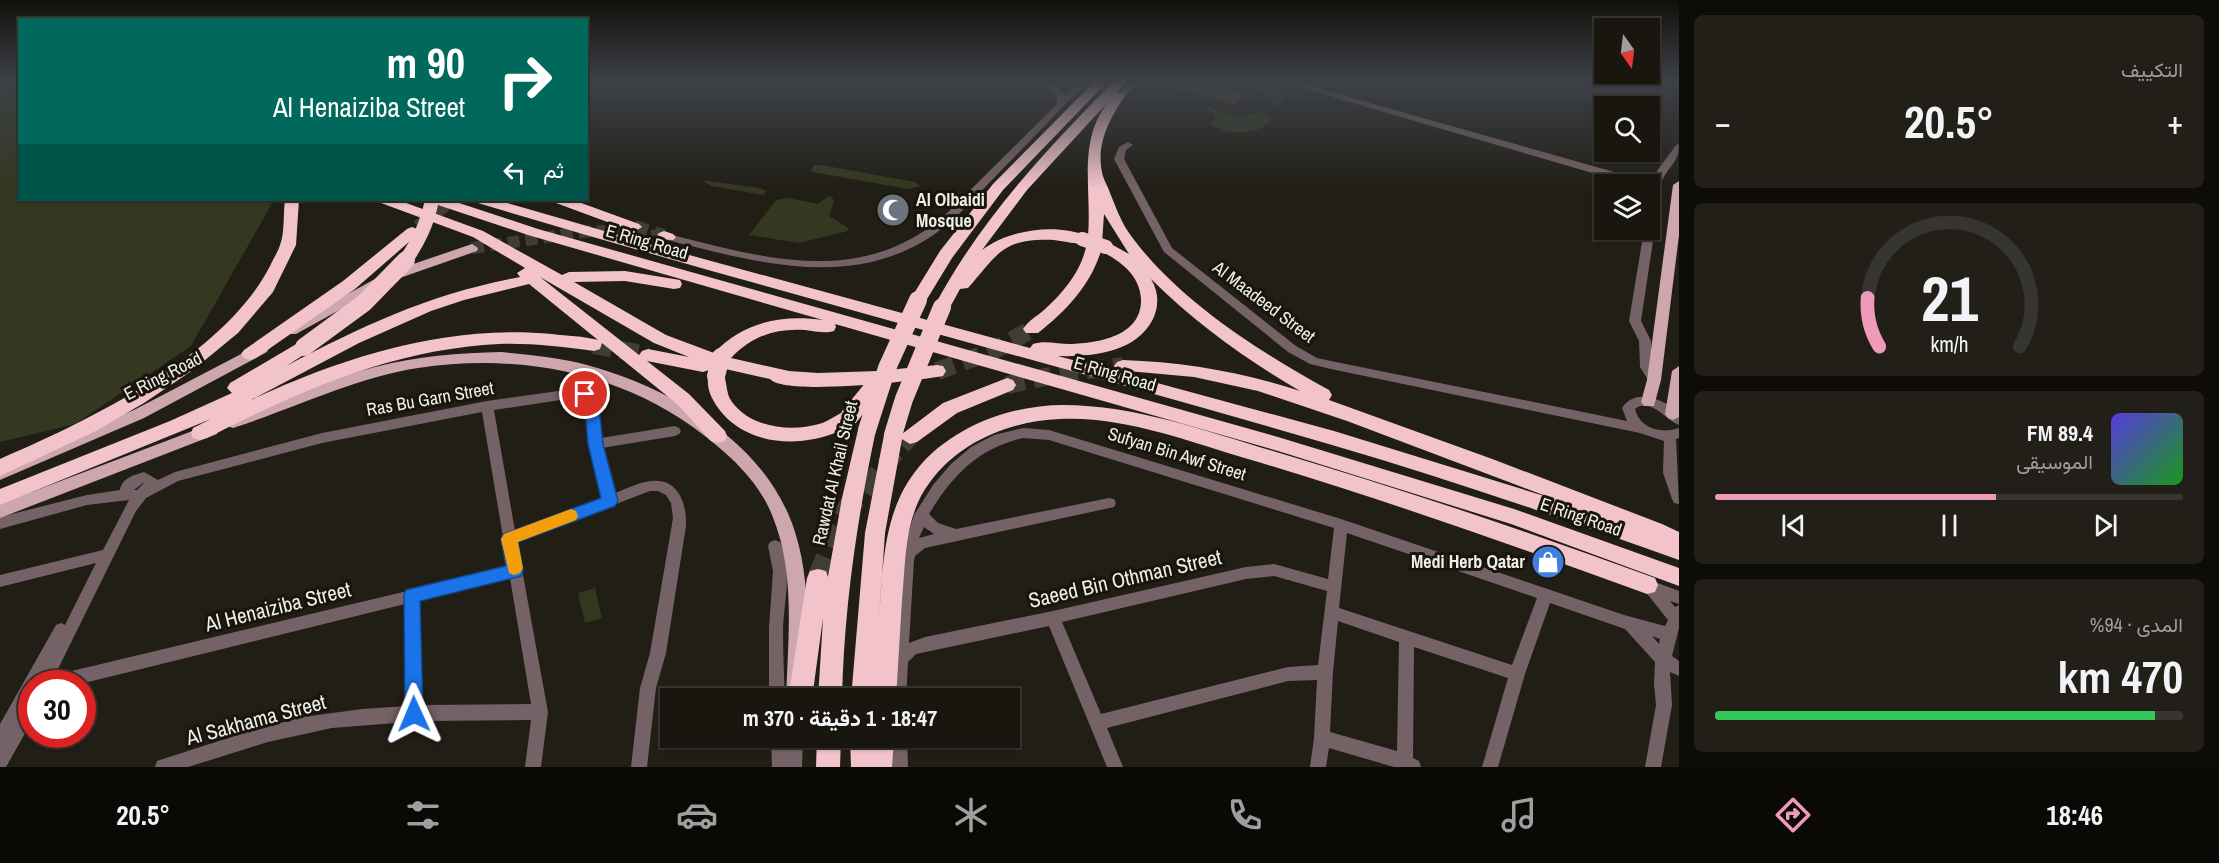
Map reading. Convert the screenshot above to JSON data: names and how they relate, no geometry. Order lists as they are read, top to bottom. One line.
{"streets":{"highway":["E Ring Road","Rawdat Al Khail Street"],"street":["Al Maadeed Street","Ras Bu Garn Street","Sufyan Bin Awf Street","Saeed Bin Othman Street","Al Henaiziba Street","Al Sakhama Street"]},"crossings":[["Sufyan Bin Awf Street","Saeed Bin Othman Street"]],"places":{"mosque":["Al Olbaidi Mosque"],"shop":["Medi Herb Qatar"]},"north":"bottom","page":{"tile":["التكييف",["المدى · 94%","470 km"]],"turn":["90 m","Al Henaiziba Street"],"heat":["−","20.5°","+"],"then":"ثم","song":["89.4 FM","الموسيقى"],"limit":"30","trip":"18:47 · 1 دقيقة · 370 m","tabs":["18:46","20.5°"],"gauge":["21","km/h"]}}
